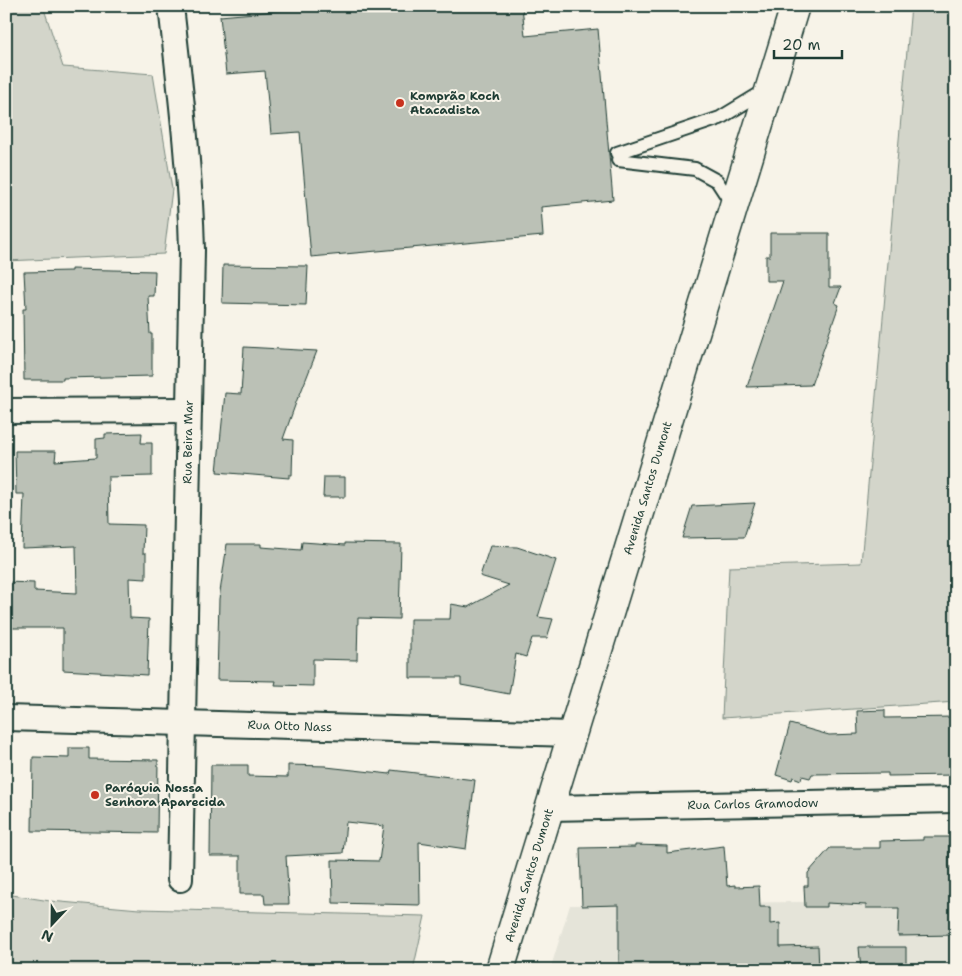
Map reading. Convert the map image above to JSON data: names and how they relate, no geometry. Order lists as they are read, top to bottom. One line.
{"streets":{"main road":["Avenida Santos Dumont"],"street":["Rua Beira Mar","Rua Otto Nass","Rua Carlos Gramodow"]},"crossings":[["Rua Beira Mar","Rua Otto Nass"],["Avenida Santos Dumont","Rua Otto Nass"],["Avenida Santos Dumont","Rua Carlos Gramodow"]],"places":["Komprão Koch Atacadista","Paróquia Nossa Senhora Aparecida"],"scale_bar":"20 m","north":"bottom"}
